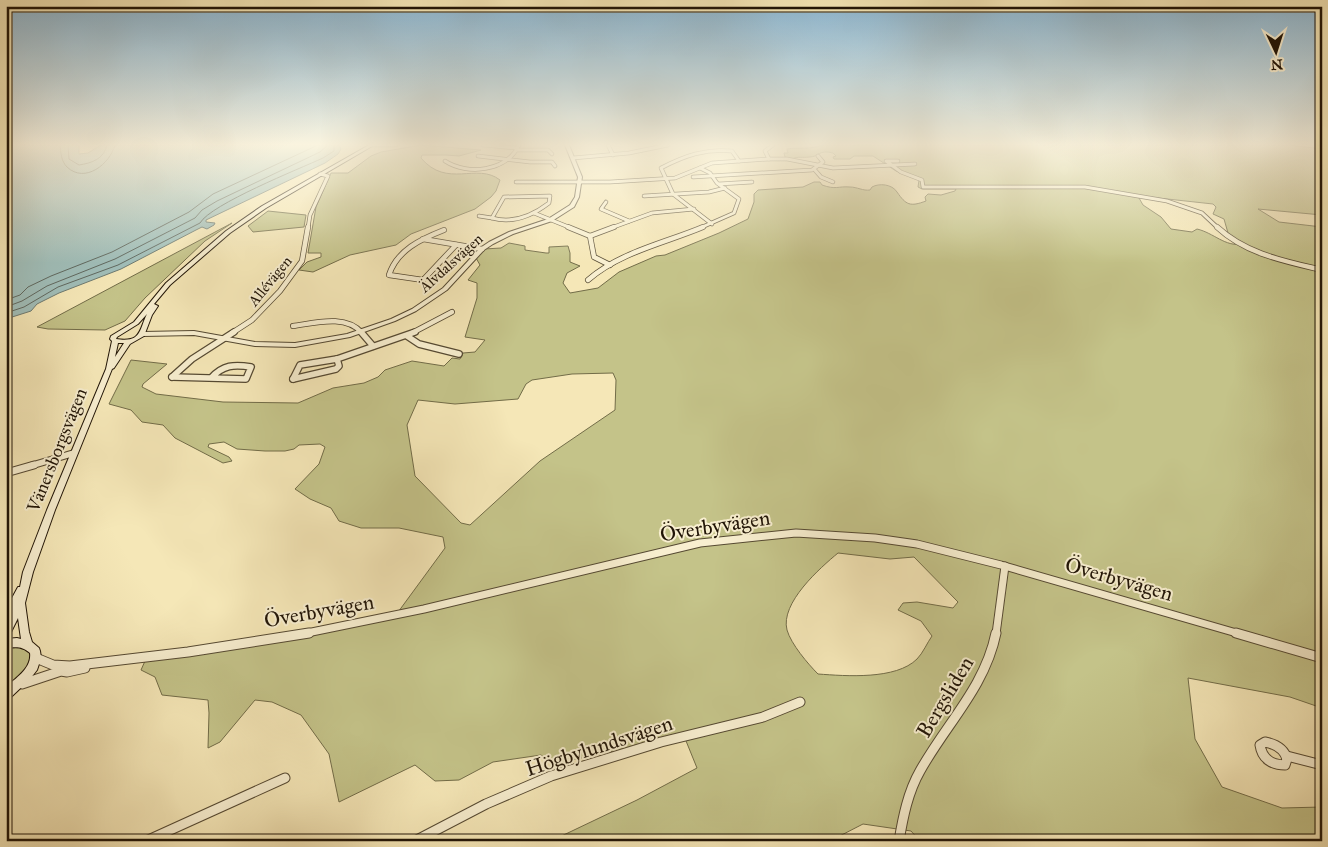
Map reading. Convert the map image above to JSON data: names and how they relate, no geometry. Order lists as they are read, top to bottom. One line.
{"streets":{"main road":["Vänersborgsvägen"],"street":["Älvdalsvägen","Allévägen","Överbyvägen","Bergsliden","Högbylundsvägen"]},"crossings":[["Älvdalsvägen","Allévägen"],["Älvdalsvägen","Vänersborgsvägen"],["Vänersborgsvägen","Överbyvägen"],["Överbyvägen","Bergsliden"]],"north":"bottom"}
